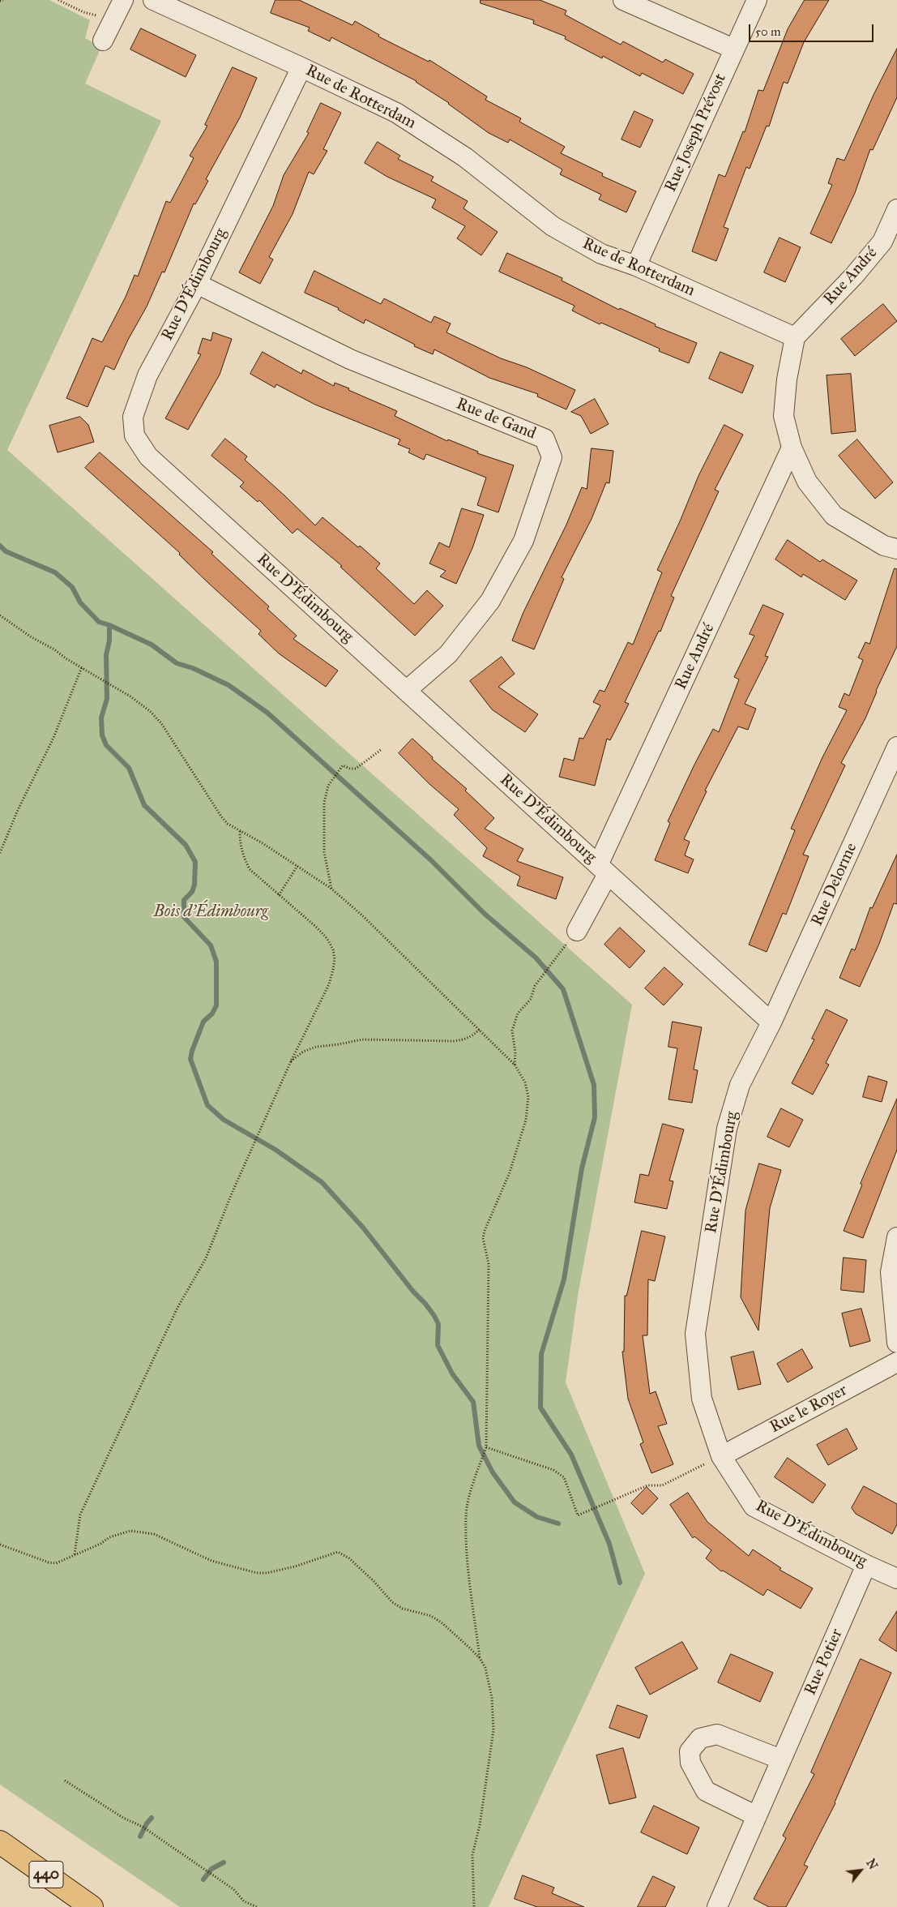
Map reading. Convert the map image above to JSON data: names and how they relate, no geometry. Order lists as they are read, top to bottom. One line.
{"streets":{"highway":["440"],"street":["Rue de Rotterdam","Rue Joseph Prévost","Rue André","Rue D'Édimbourg","Rue de Gand","Rue Delorme","Rue le Royer","Rue Potier"]},"crossings":[["Rue de Rotterdam","Rue Joseph Prévost"],["Rue de Rotterdam","Rue André"],["Rue de Rotterdam","Rue D'Édimbourg"],["Rue André","Rue D'Édimbourg"],["Rue D'Édimbourg","Rue de Gand"],["Rue D'Édimbourg","Rue Delorme"],["Rue D'Édimbourg","Rue le Royer"],["Rue D'Édimbourg","Rue Potier"]],"parks":["Bois d'Édimbourg"],"scale_bar":"50 m","north":"top right"}
